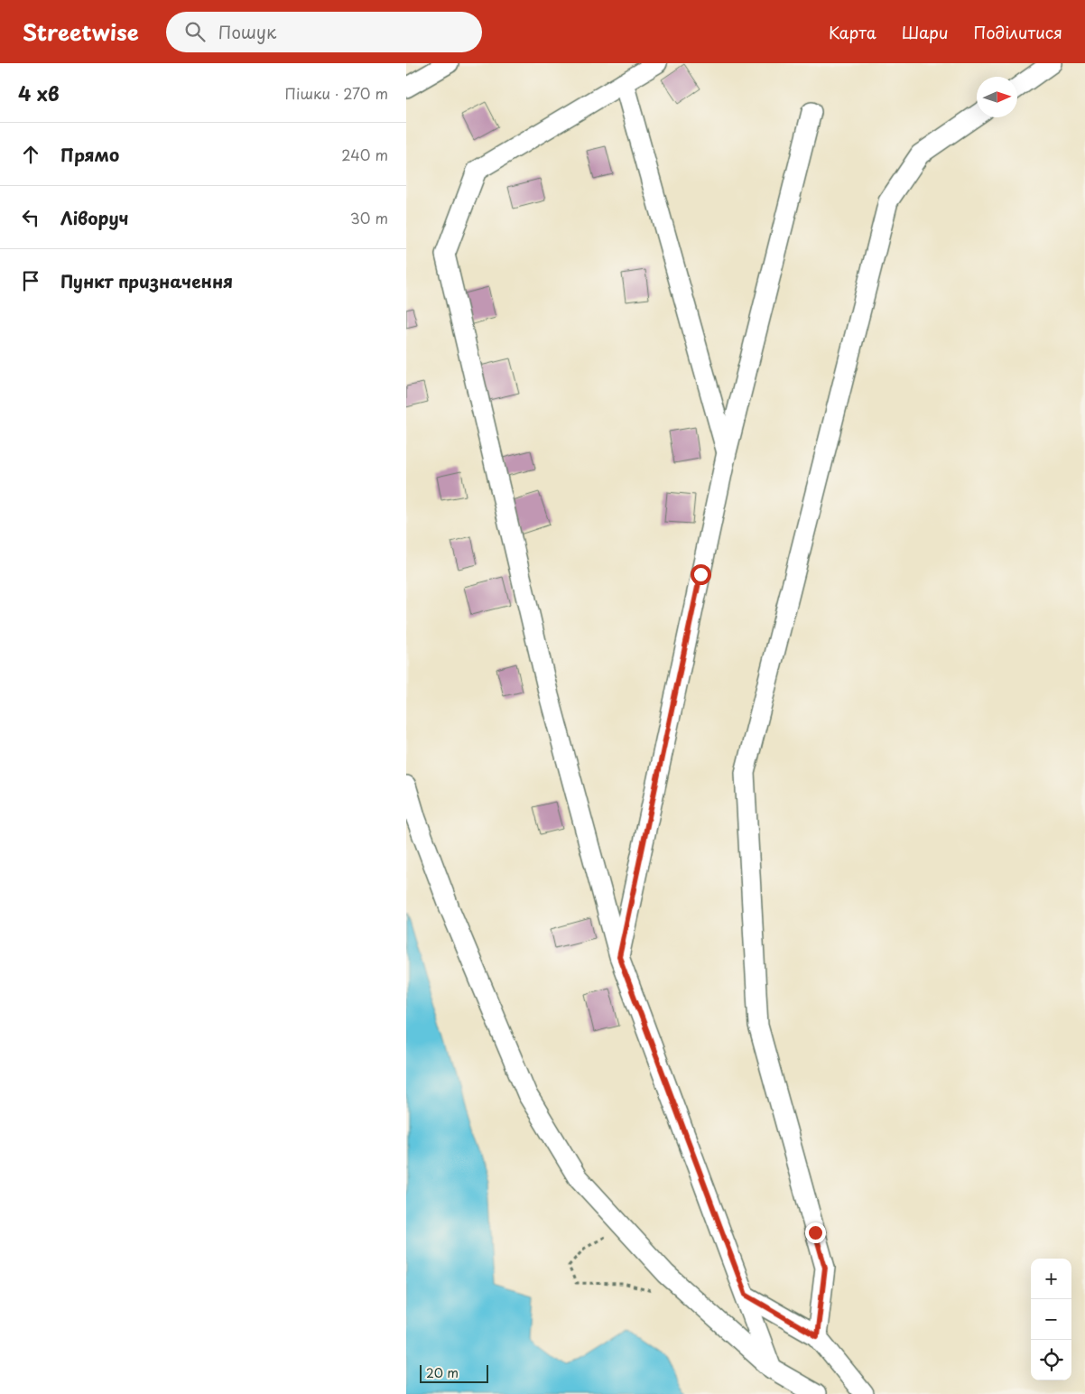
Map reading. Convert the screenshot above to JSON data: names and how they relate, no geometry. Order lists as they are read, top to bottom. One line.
{"scale_bar":"20 m","north":"right","page":{"header":"Streetwise","search":"Пошук","nav":["Карта","Шари","Поділитися"],"heading":["4 хв","Пішки · 270 m"],"list":[["Прямо","240 m"],["Ліворуч","30 m"],"Пункт призначення"],"map_buttons":["+","−"],"scale":"20 m"}}
